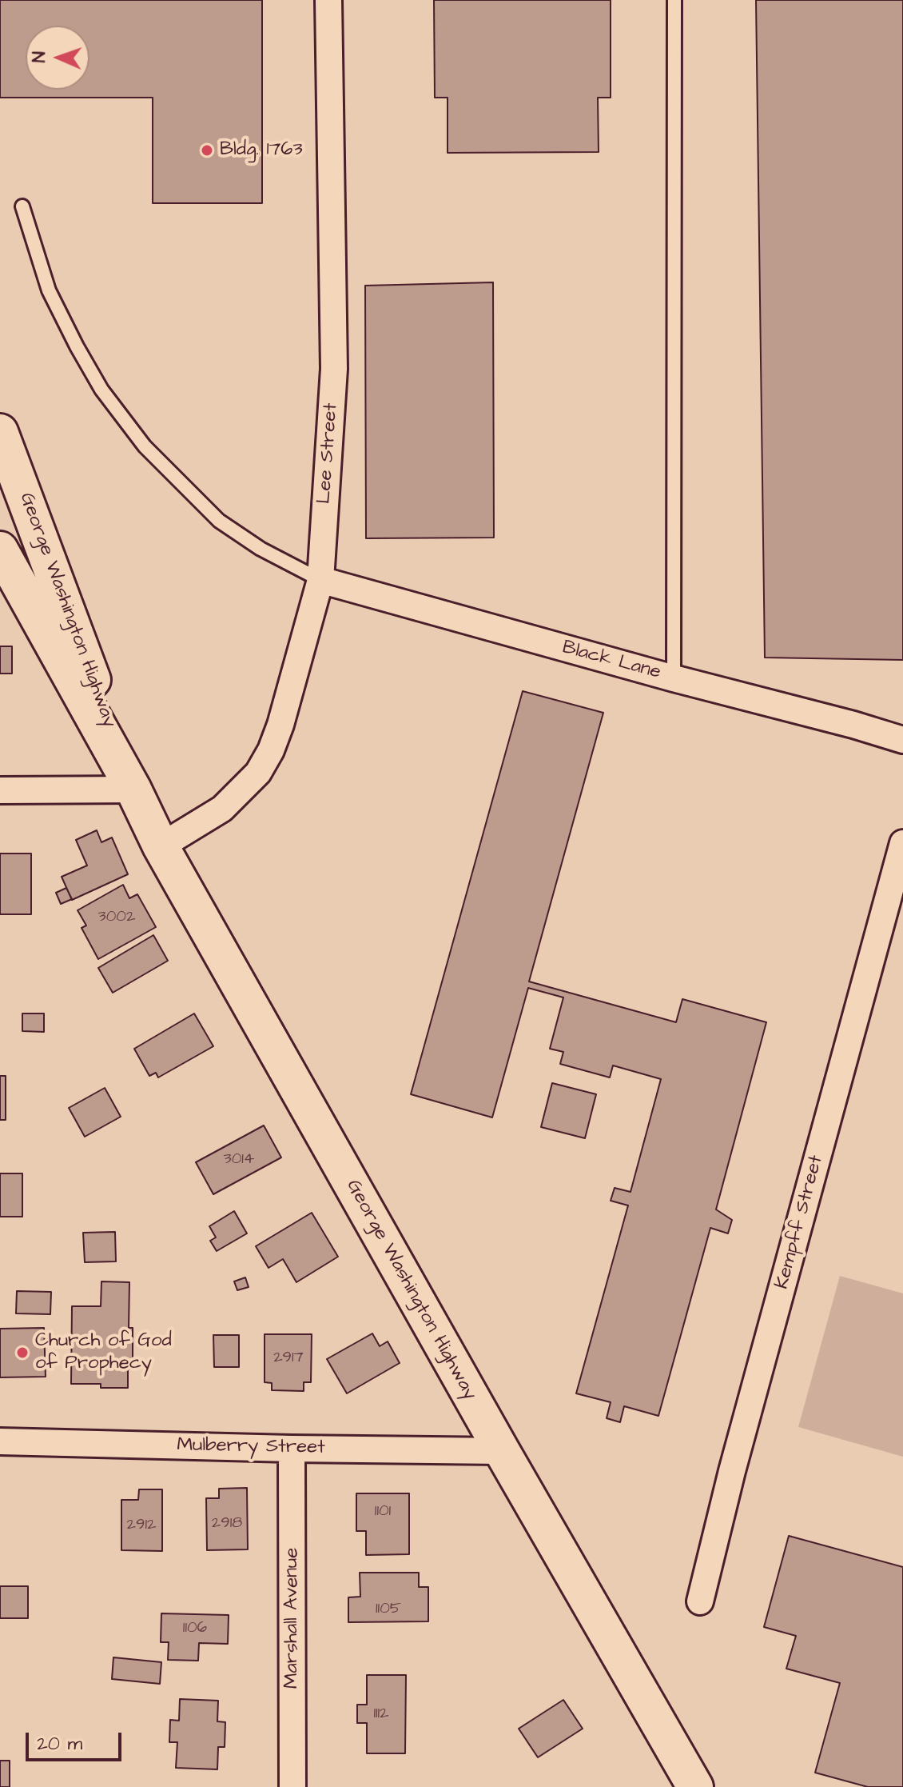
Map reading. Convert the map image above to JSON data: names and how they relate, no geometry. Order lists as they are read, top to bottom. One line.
{"streets":{"main road":["George Washington Highway"],"street":["Lee Street","Black Lane","Kempff Street","Mulberry Street","Marshall Avenue"]},"crossings":[["Lee Street","George Washington Highway"],["Lee Street","Black Lane"],["George Washington Highway","Mulberry Street"],["Mulberry Street","Marshall Avenue"]],"places":["Bldg. 1763","Church of God of Prophecy"],"house_numbers":["3002","3014","2917","1101","2918","2912","1105","1106","1112"],"scale_bar":"20 m","north":"left"}
